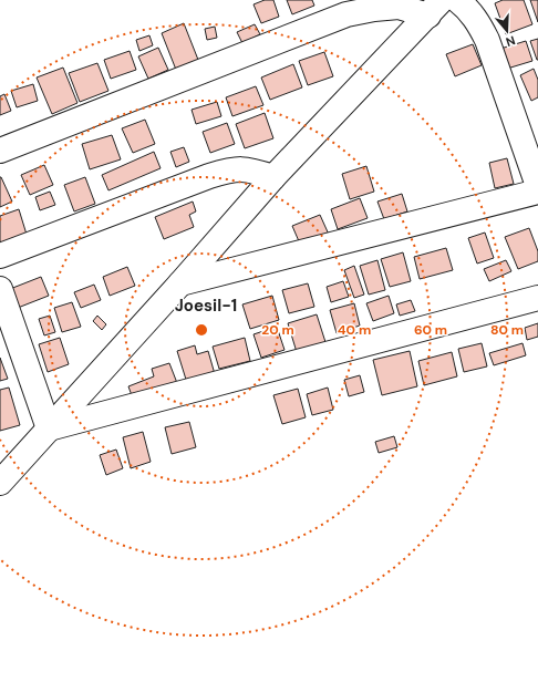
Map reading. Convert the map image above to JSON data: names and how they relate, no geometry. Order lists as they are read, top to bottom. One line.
{"districts":["Joesil-1"],"north":"bottom","rings":["20 m","40 m","60 m","80 m"]}
